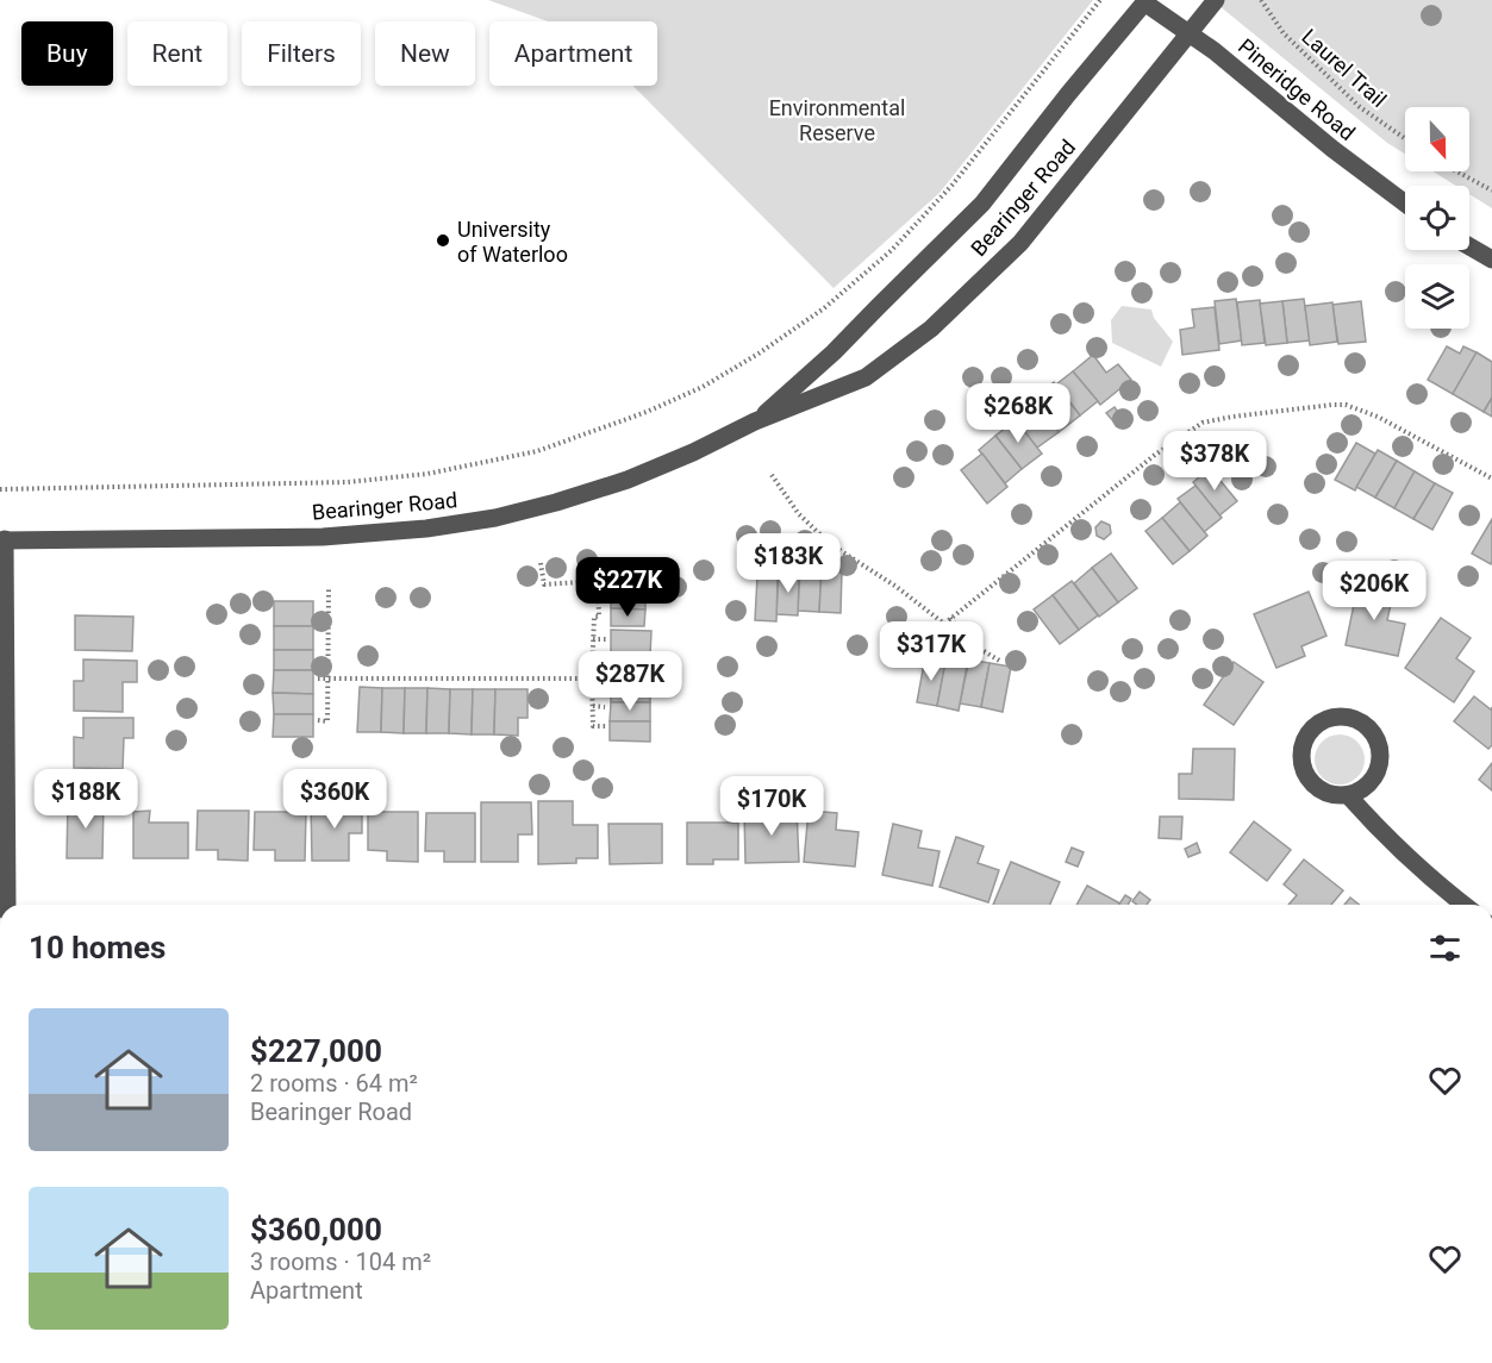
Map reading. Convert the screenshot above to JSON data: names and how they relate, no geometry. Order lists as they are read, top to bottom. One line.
{"streets":{"street":["Pineridge Road","Bearinger Road"],"path":["Laurel Trail"]},"crossings":[["Pineridge Road","Bearinger Road"]],"parks":["Environmental Reserve"],"places":["University of Waterloo"],"north":"bottom","page":{"chip":["Buy","Rent","Filters","New","Apartment"],"price":["$268K","$378K","$183K","$227K","$206K","$317K","$287K","$188K","$360K","$170K"],"heading":"10 homes","list":[{"name":"$227,000","note":"2 rooms · 64 m² · Bearinger Road"},{"name":"$360,000","note":"3 rooms · 104 m² · Apartment"}]}}
